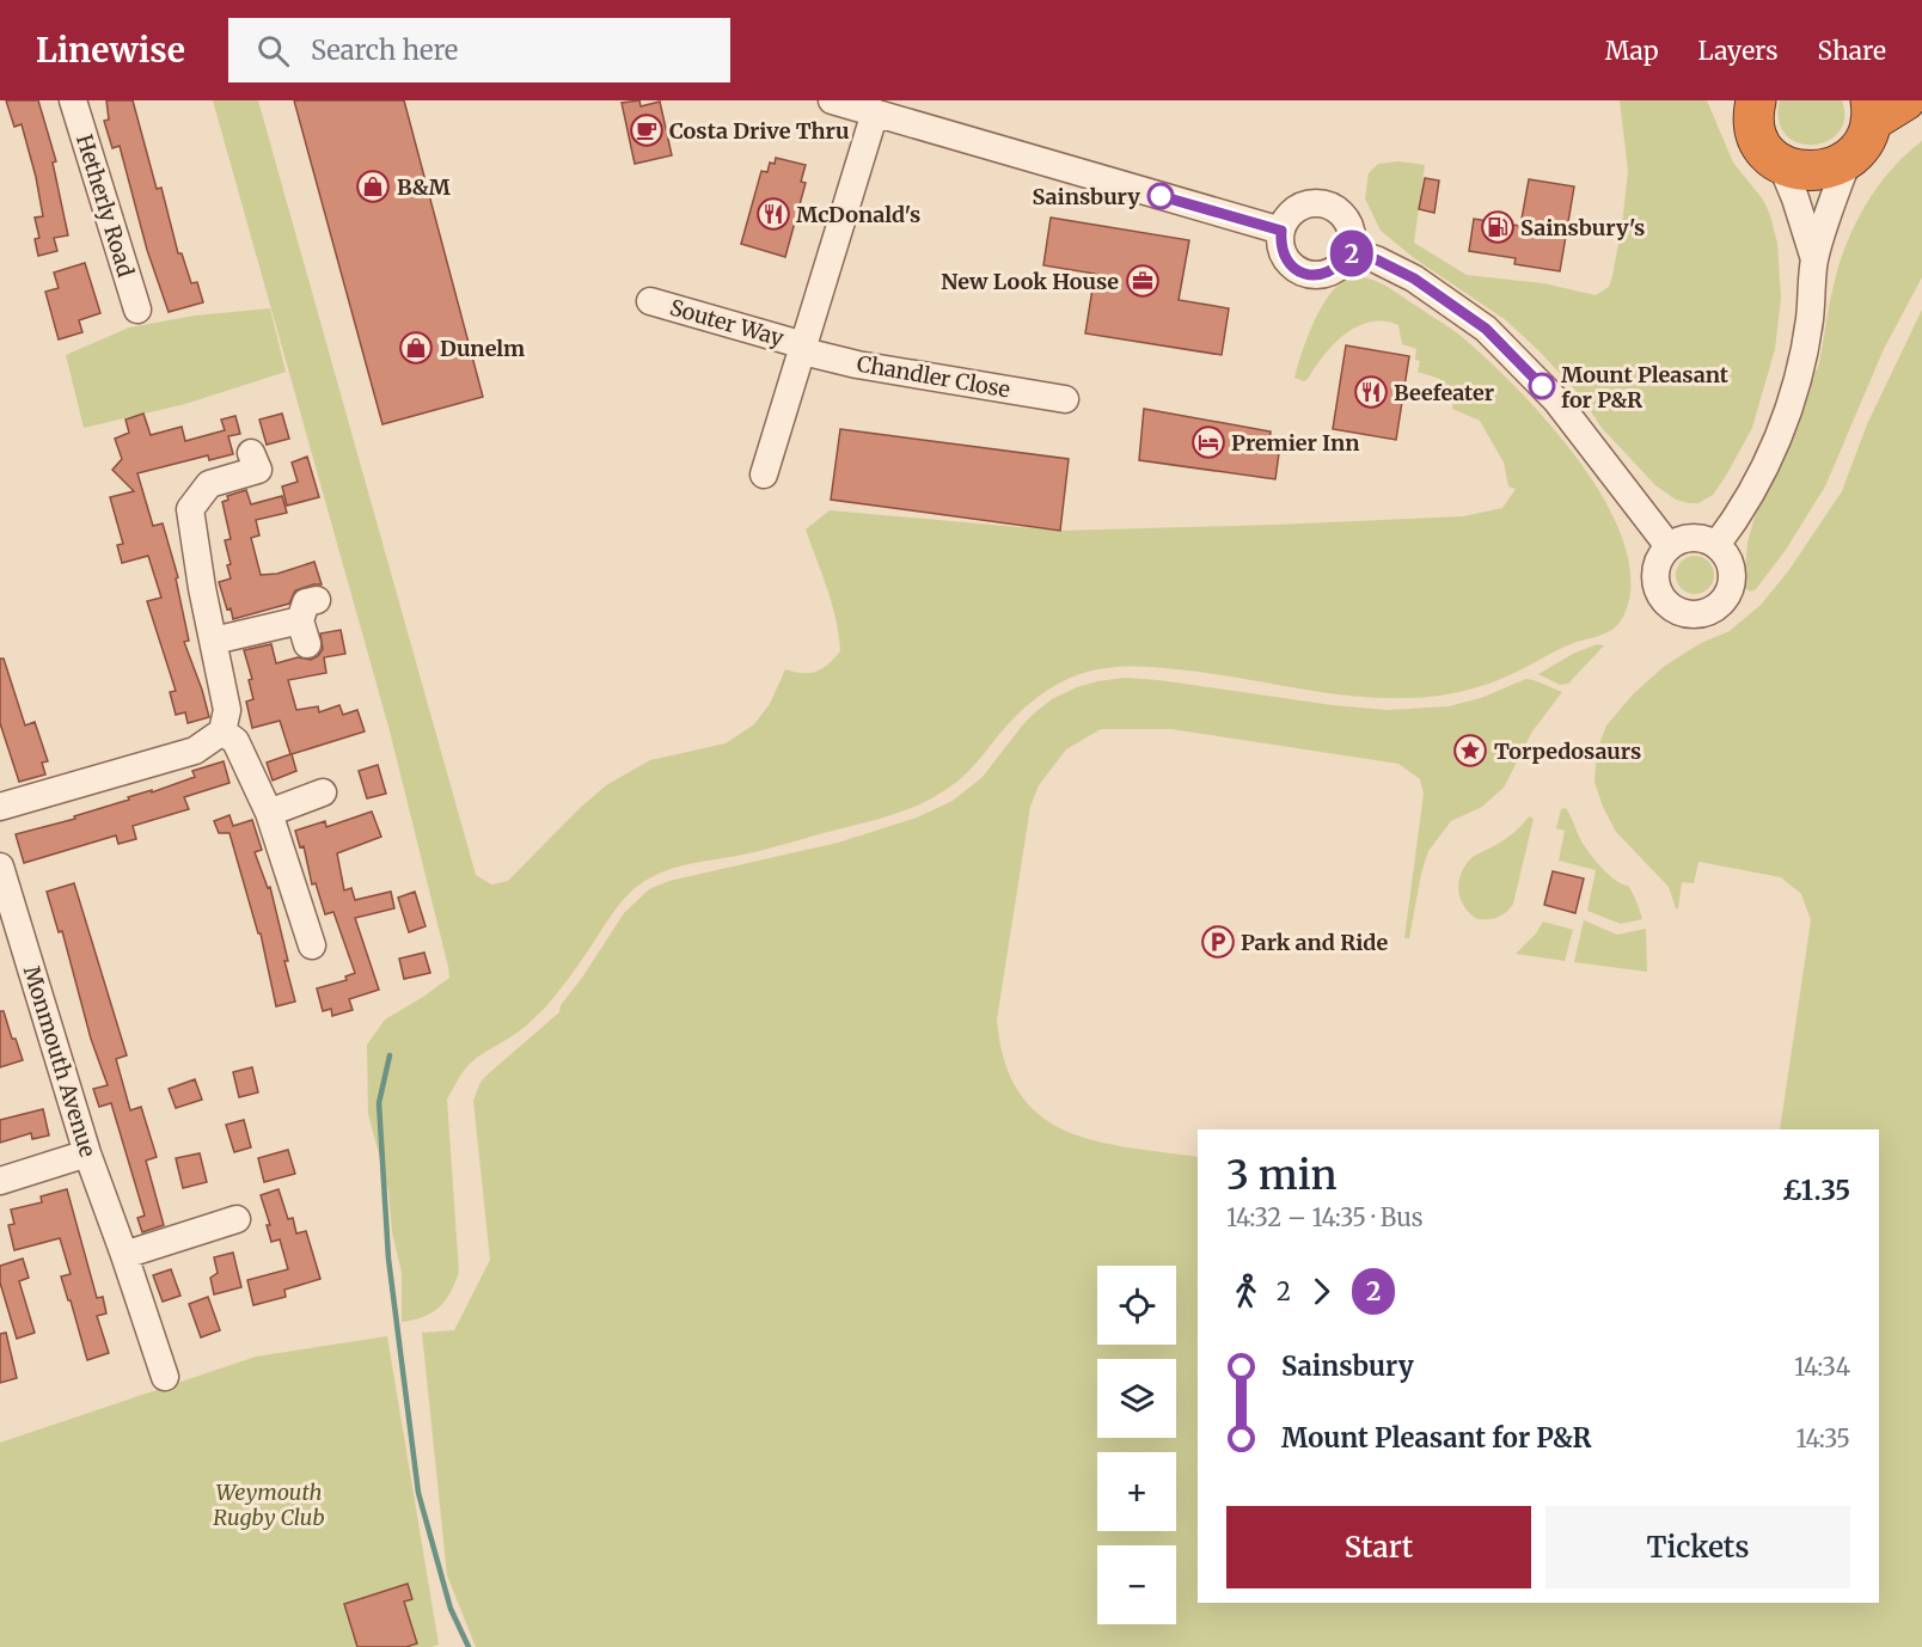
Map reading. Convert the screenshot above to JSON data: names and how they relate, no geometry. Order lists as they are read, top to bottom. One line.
{"streets":{"street":["Hetherly Road","Souter Way","Chandler Close","Monmouth Avenue"]},"crossings":[["Souter Way","Chandler Close"]],"parks":["Weymouth Rugby Club"],"places":{"cafe":["Costa Drive Thru"],"shop":["B&M","Dunelm"],"other":["Sainsbury","Mount Pleasant for P&R"],"restaurant":["McDonald's","Beefeater"],"fuel station":["Sainsbury's"],"office":["New Look House"],"hotel":["Premier Inn"],"place":["Torpedosaurs"],"parking":["Park and Ride"]},"lines":["bus line 2"],"page":{"header":"Linewise","search":"Search here","nav":["Map","Layers","Share"],"on_map":"2","heading":["3 min","14:32 – 14:35 · Bus","£1.35"],"legs":["2","2"],"map_buttons":["+","−"],"list":[{"name":"Sainsbury","value":"14:34"},{"name":"Mount Pleasant for P&R","value":"14:35"}],"buttons":["Start","Tickets"]}}
